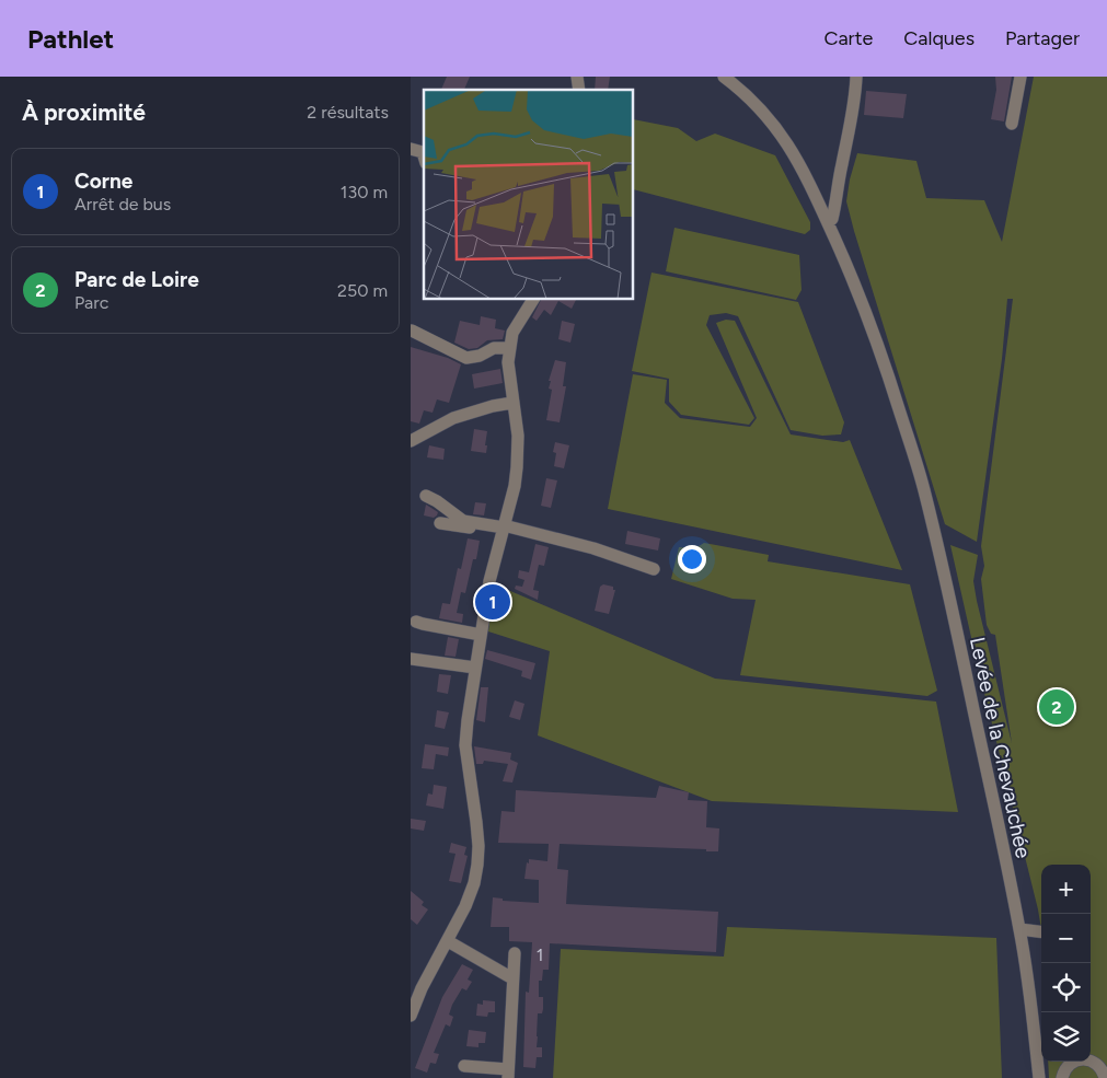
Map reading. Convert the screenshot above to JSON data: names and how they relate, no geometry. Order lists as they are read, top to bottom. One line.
{"streets":{"street":["Levée de la Chevauchée"]},"house_numbers":["1"],"page":{"header":"Pathlet","nav":["Carte","Calques","Partager"],"heading":["À proximité","2 résultats"],"list":[{"mark":"1","name":"Corne","note":"Arrêt de bus","value":"130 m"},{"mark":"2","name":"Parc de Loire","note":"Parc","value":"250 m"}],"pins":["1","2"],"map_buttons":["+","−"]}}
